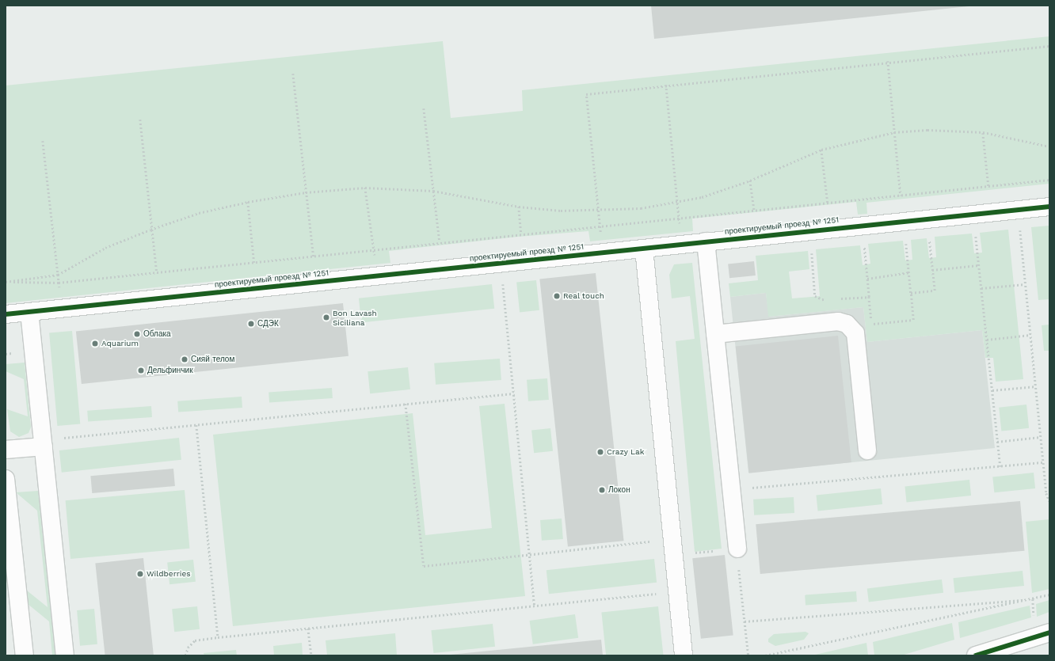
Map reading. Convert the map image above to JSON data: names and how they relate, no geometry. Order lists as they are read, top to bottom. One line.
{"streets":{"street":["проектируемый проезд № 1251"]},"places":["Real touch","Bon Lavash Siciliana","СДЭК","Облака","Aquarium","Сияй телом","Дельфинчик","Crazy Lak","Локон","Wildberries"]}
